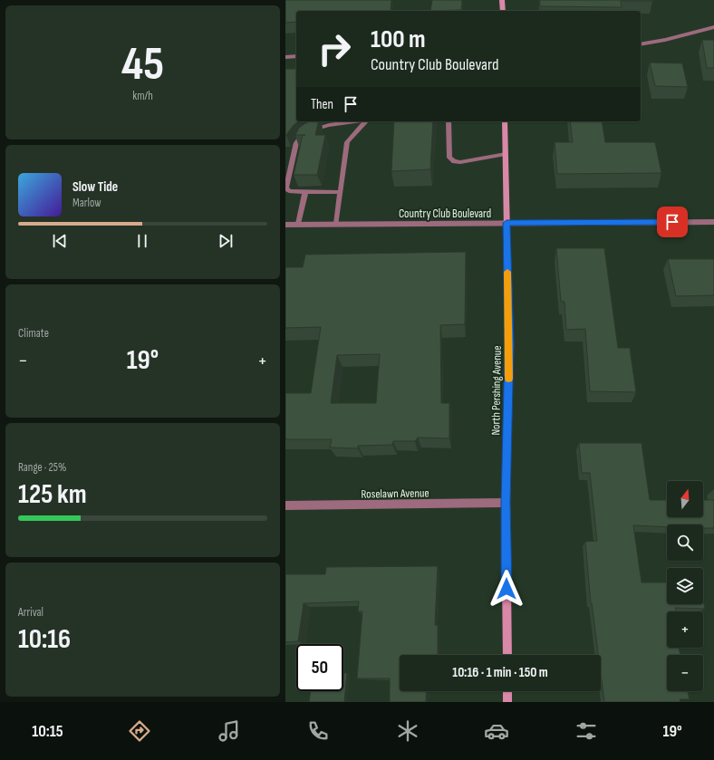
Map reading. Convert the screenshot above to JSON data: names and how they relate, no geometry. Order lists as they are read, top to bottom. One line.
{"streets":{"main road":["North Pershing Avenue"],"street":["Country Club Boulevard","Roselawn Avenue"]},"crossings":[["Country Club Boulevard","North Pershing Avenue"],["North Pershing Avenue","Roselawn Avenue"]],"north":"top","page":{"tile":[["45","km/h"],"Climate",["Range · 25%","125 km"],["Arrival","10:16"]],"turn":["100 m","Country Club Boulevard"],"then":"Then","song":["Slow Tide","Marlow"],"heat":["−","19°","+"],"map_buttons":["+","−"],"limit":"50","trip":"10:16 · 1 min · 150 m","tabs":["10:15","19°"]}}
